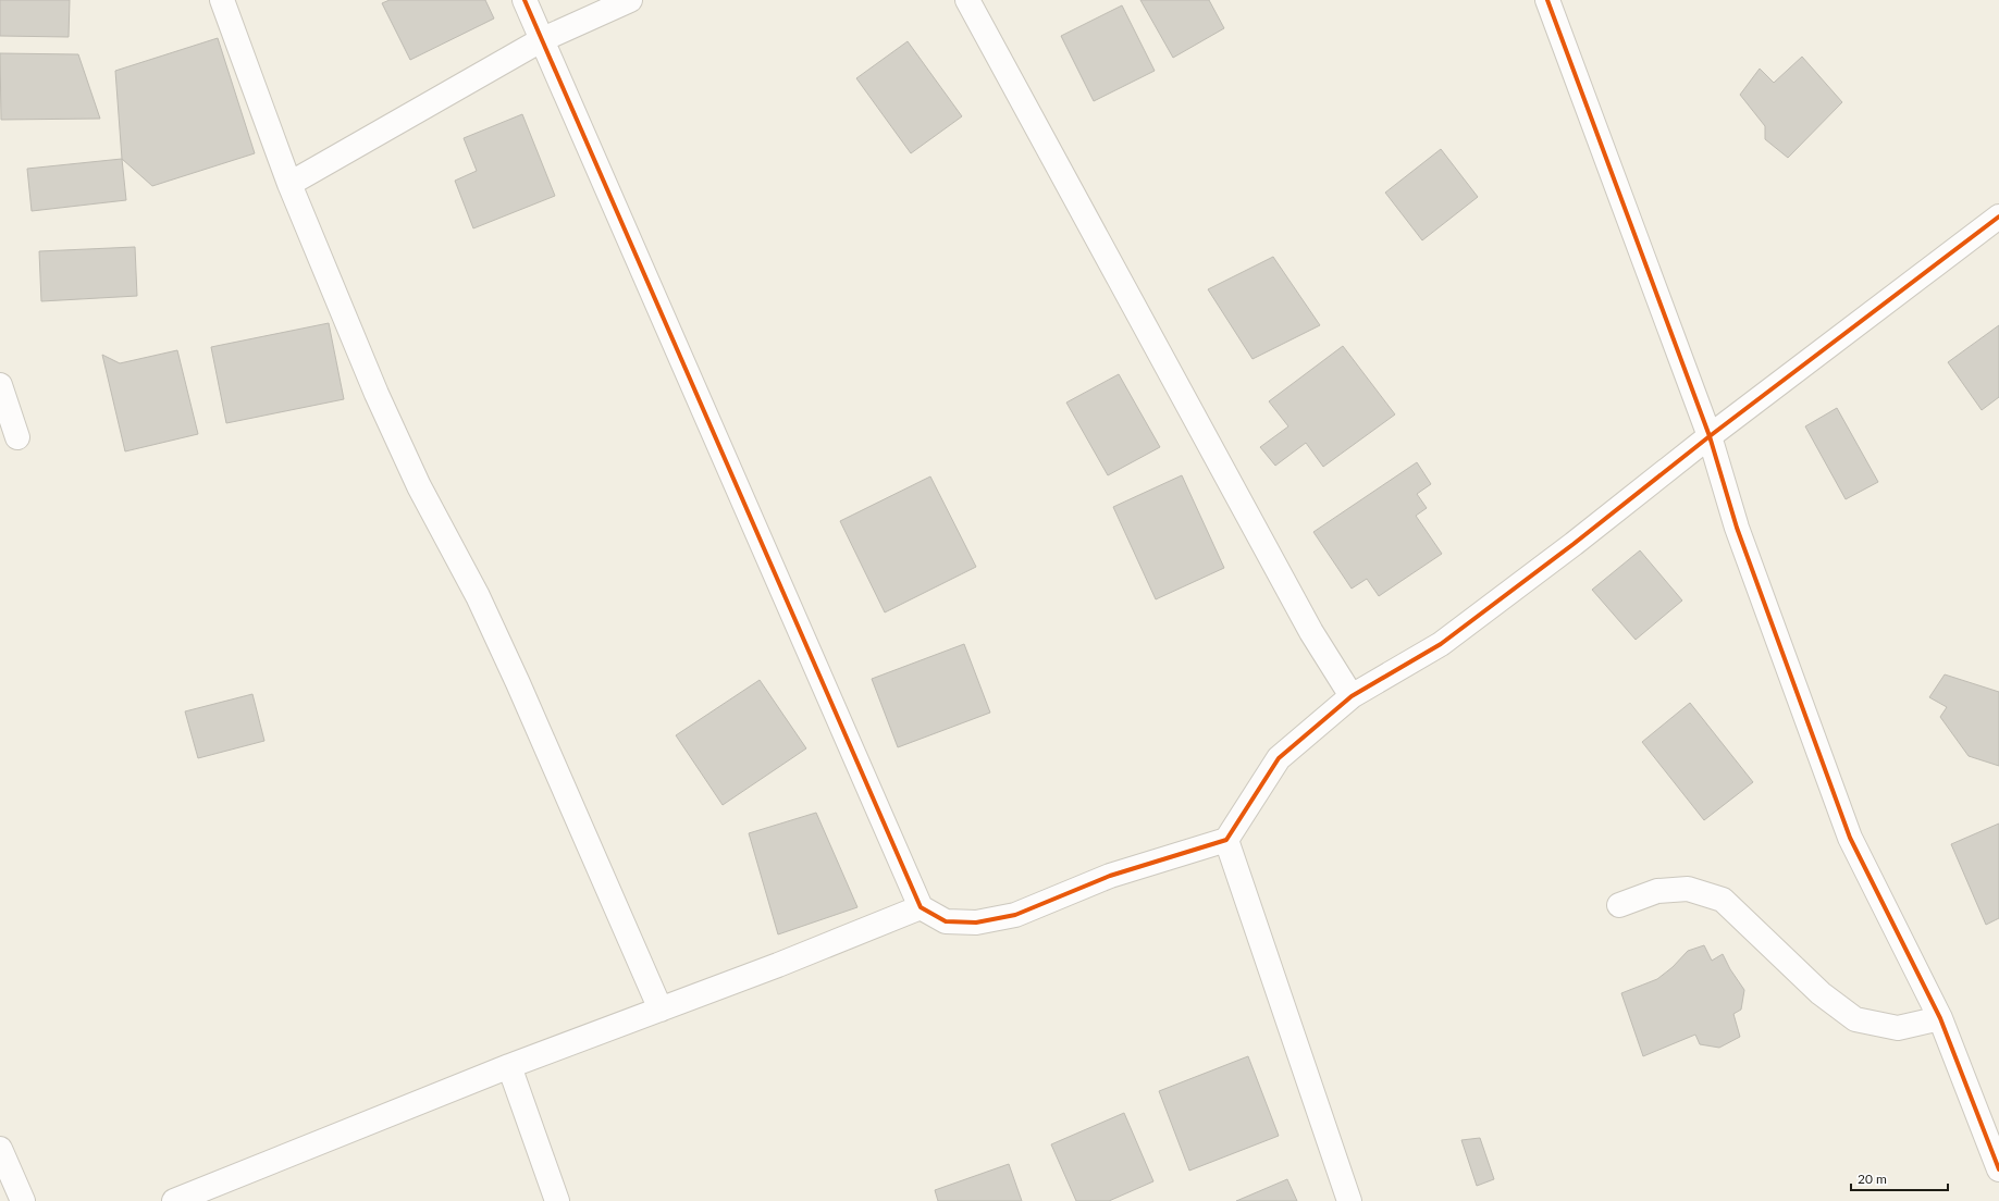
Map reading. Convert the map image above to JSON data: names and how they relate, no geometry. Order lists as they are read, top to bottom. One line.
{"scale_bar":"20 m"}
